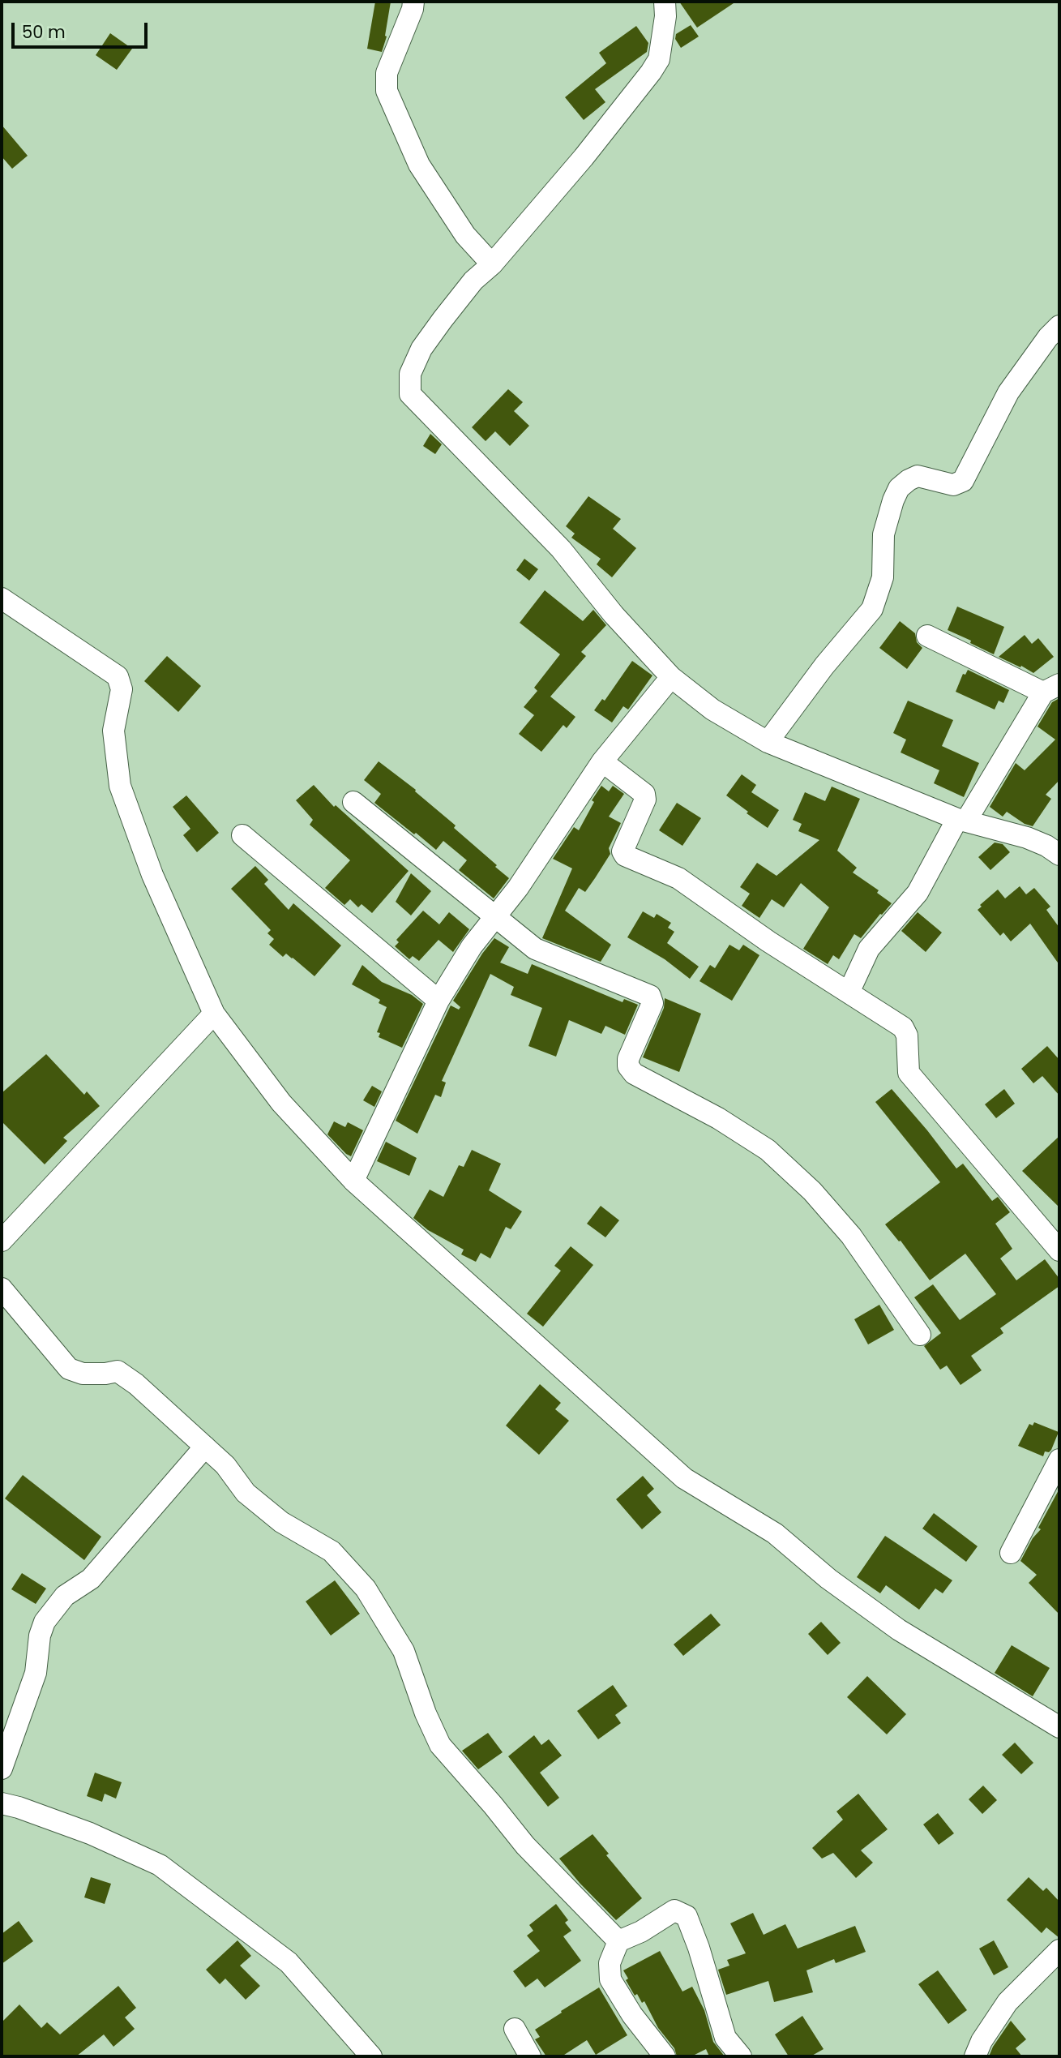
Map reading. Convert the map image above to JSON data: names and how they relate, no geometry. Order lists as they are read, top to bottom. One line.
{"scale_bar":"50 m"}
